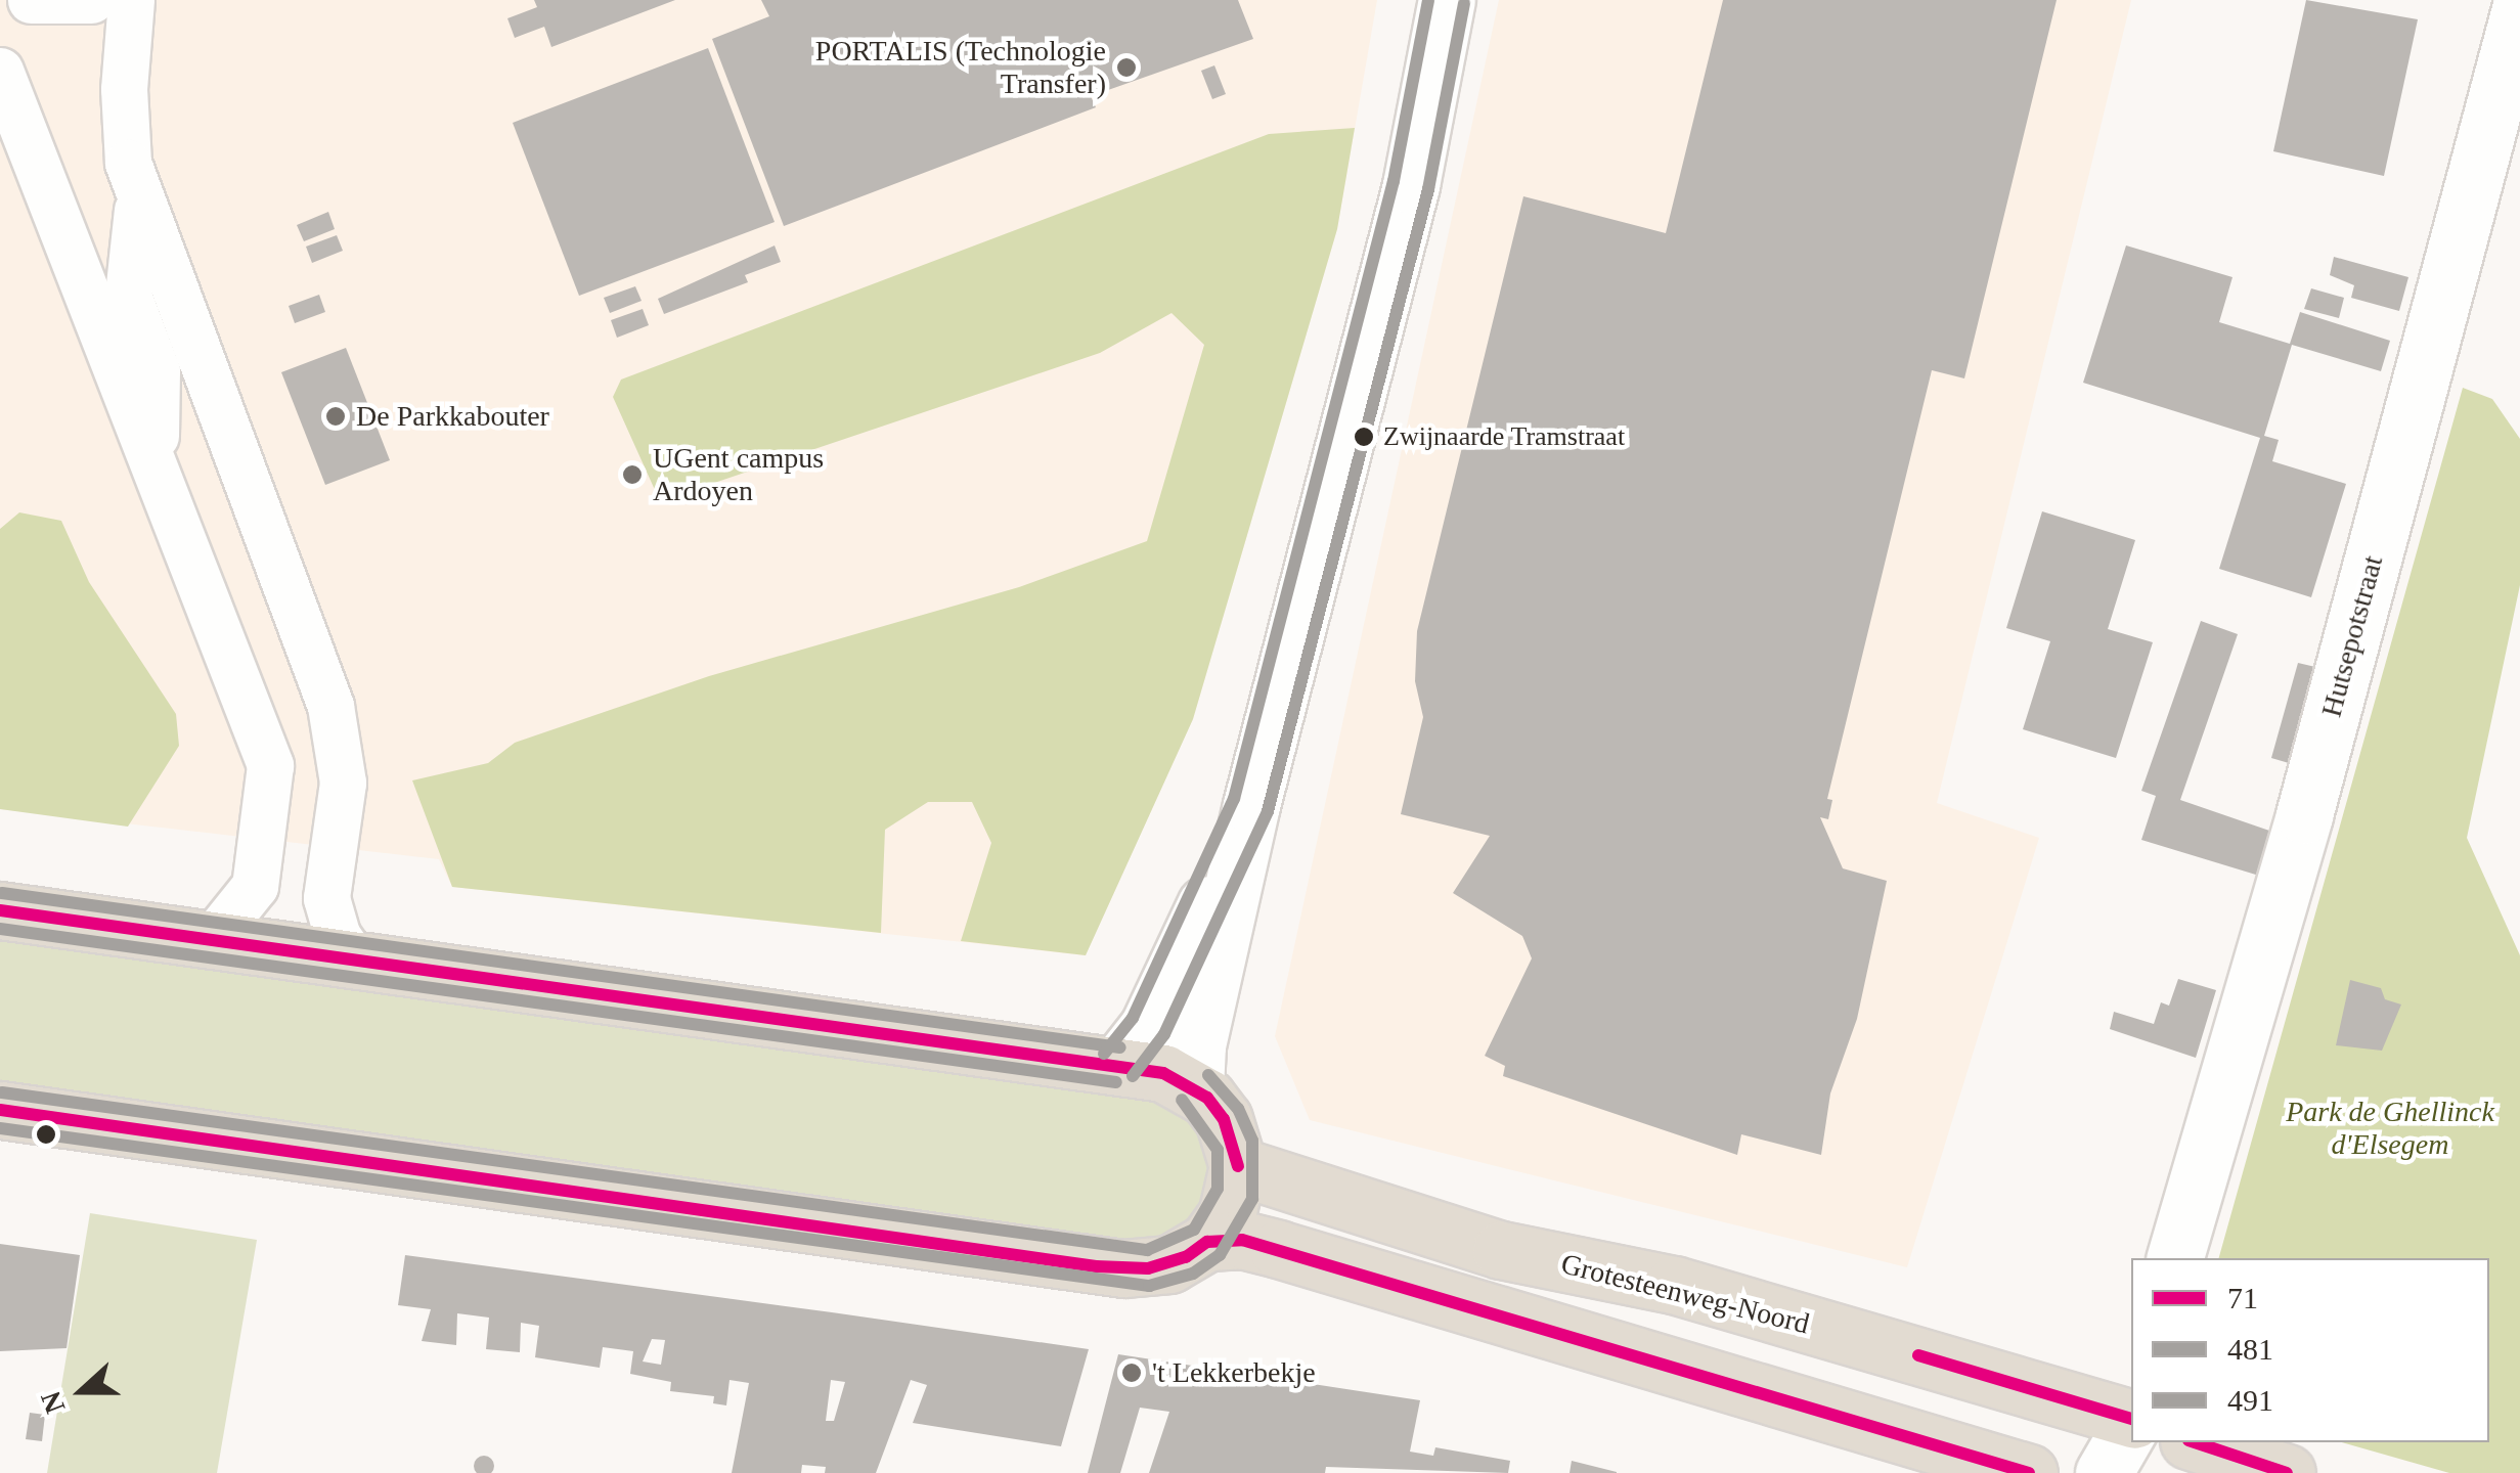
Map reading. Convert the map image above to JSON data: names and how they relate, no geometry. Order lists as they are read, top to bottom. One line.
{"streets":{"highway":["Grotesteenweg-Noord"],"main road":["Hutsepotstraat"]},"parks":["Park de Ghellinck d'Elsegem"],"places":["PORTALIS (Technologie Transfer)","De Parkkabouter","Zwijnaarde Tramstraat","UGent campus Ardoyen","'t Lekkerbekje"],"lines":["transit line 491","transit line 481","transit line 71"],"legend":["71","481","491"],"north":"left"}
